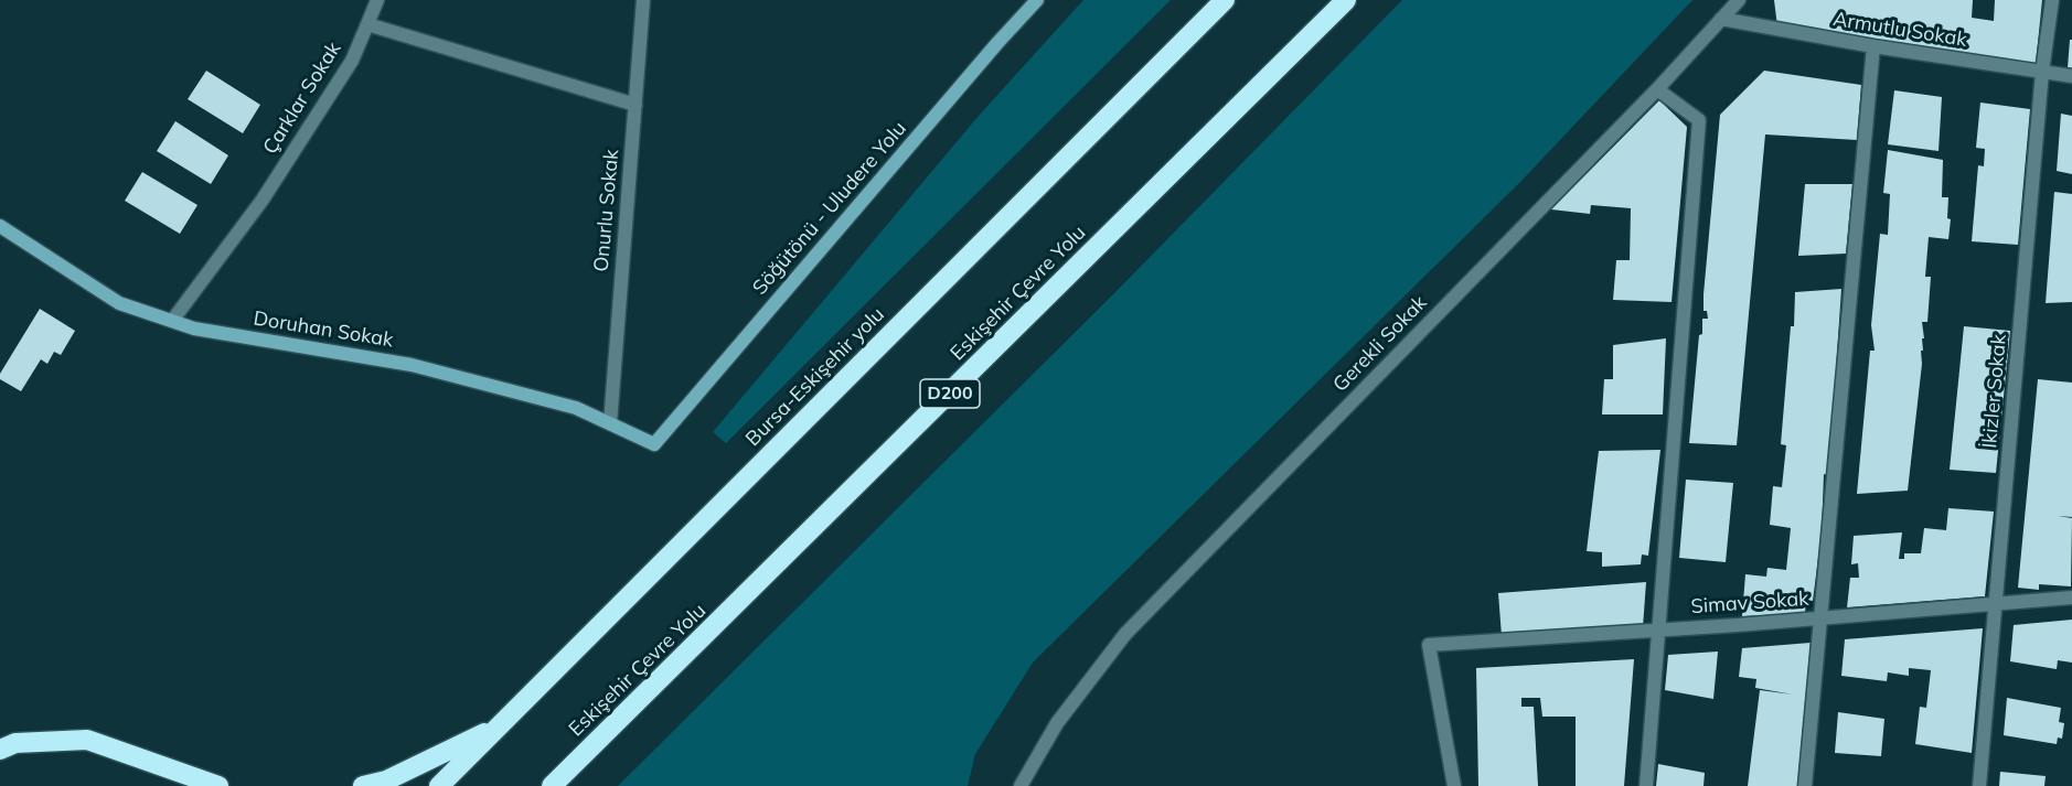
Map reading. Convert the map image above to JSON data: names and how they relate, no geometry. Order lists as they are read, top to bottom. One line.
{"streets":{"highway":["Eskişehir Çevre Yolu","Bursa-Eskişehir yolu","D200"],"street":["Armutlu Sokak","Çarklar Sokak","Söğütönü - Uludere Yolu","Onurlu Sokak","Doruhan Sokak","Gerekli Sokak","İkizler Sokak","Simav Sokak"]},"crossings":[["Armutlu Sokak","Gerekli Sokak"],["Armutlu Sokak","İkizler Sokak"],["Çarklar Sokak","Doruhan Sokak"],["Söğütönü - Uludere Yolu","Doruhan Sokak"],["Onurlu Sokak","Doruhan Sokak"],["İkizler Sokak","Simav Sokak"]]}
